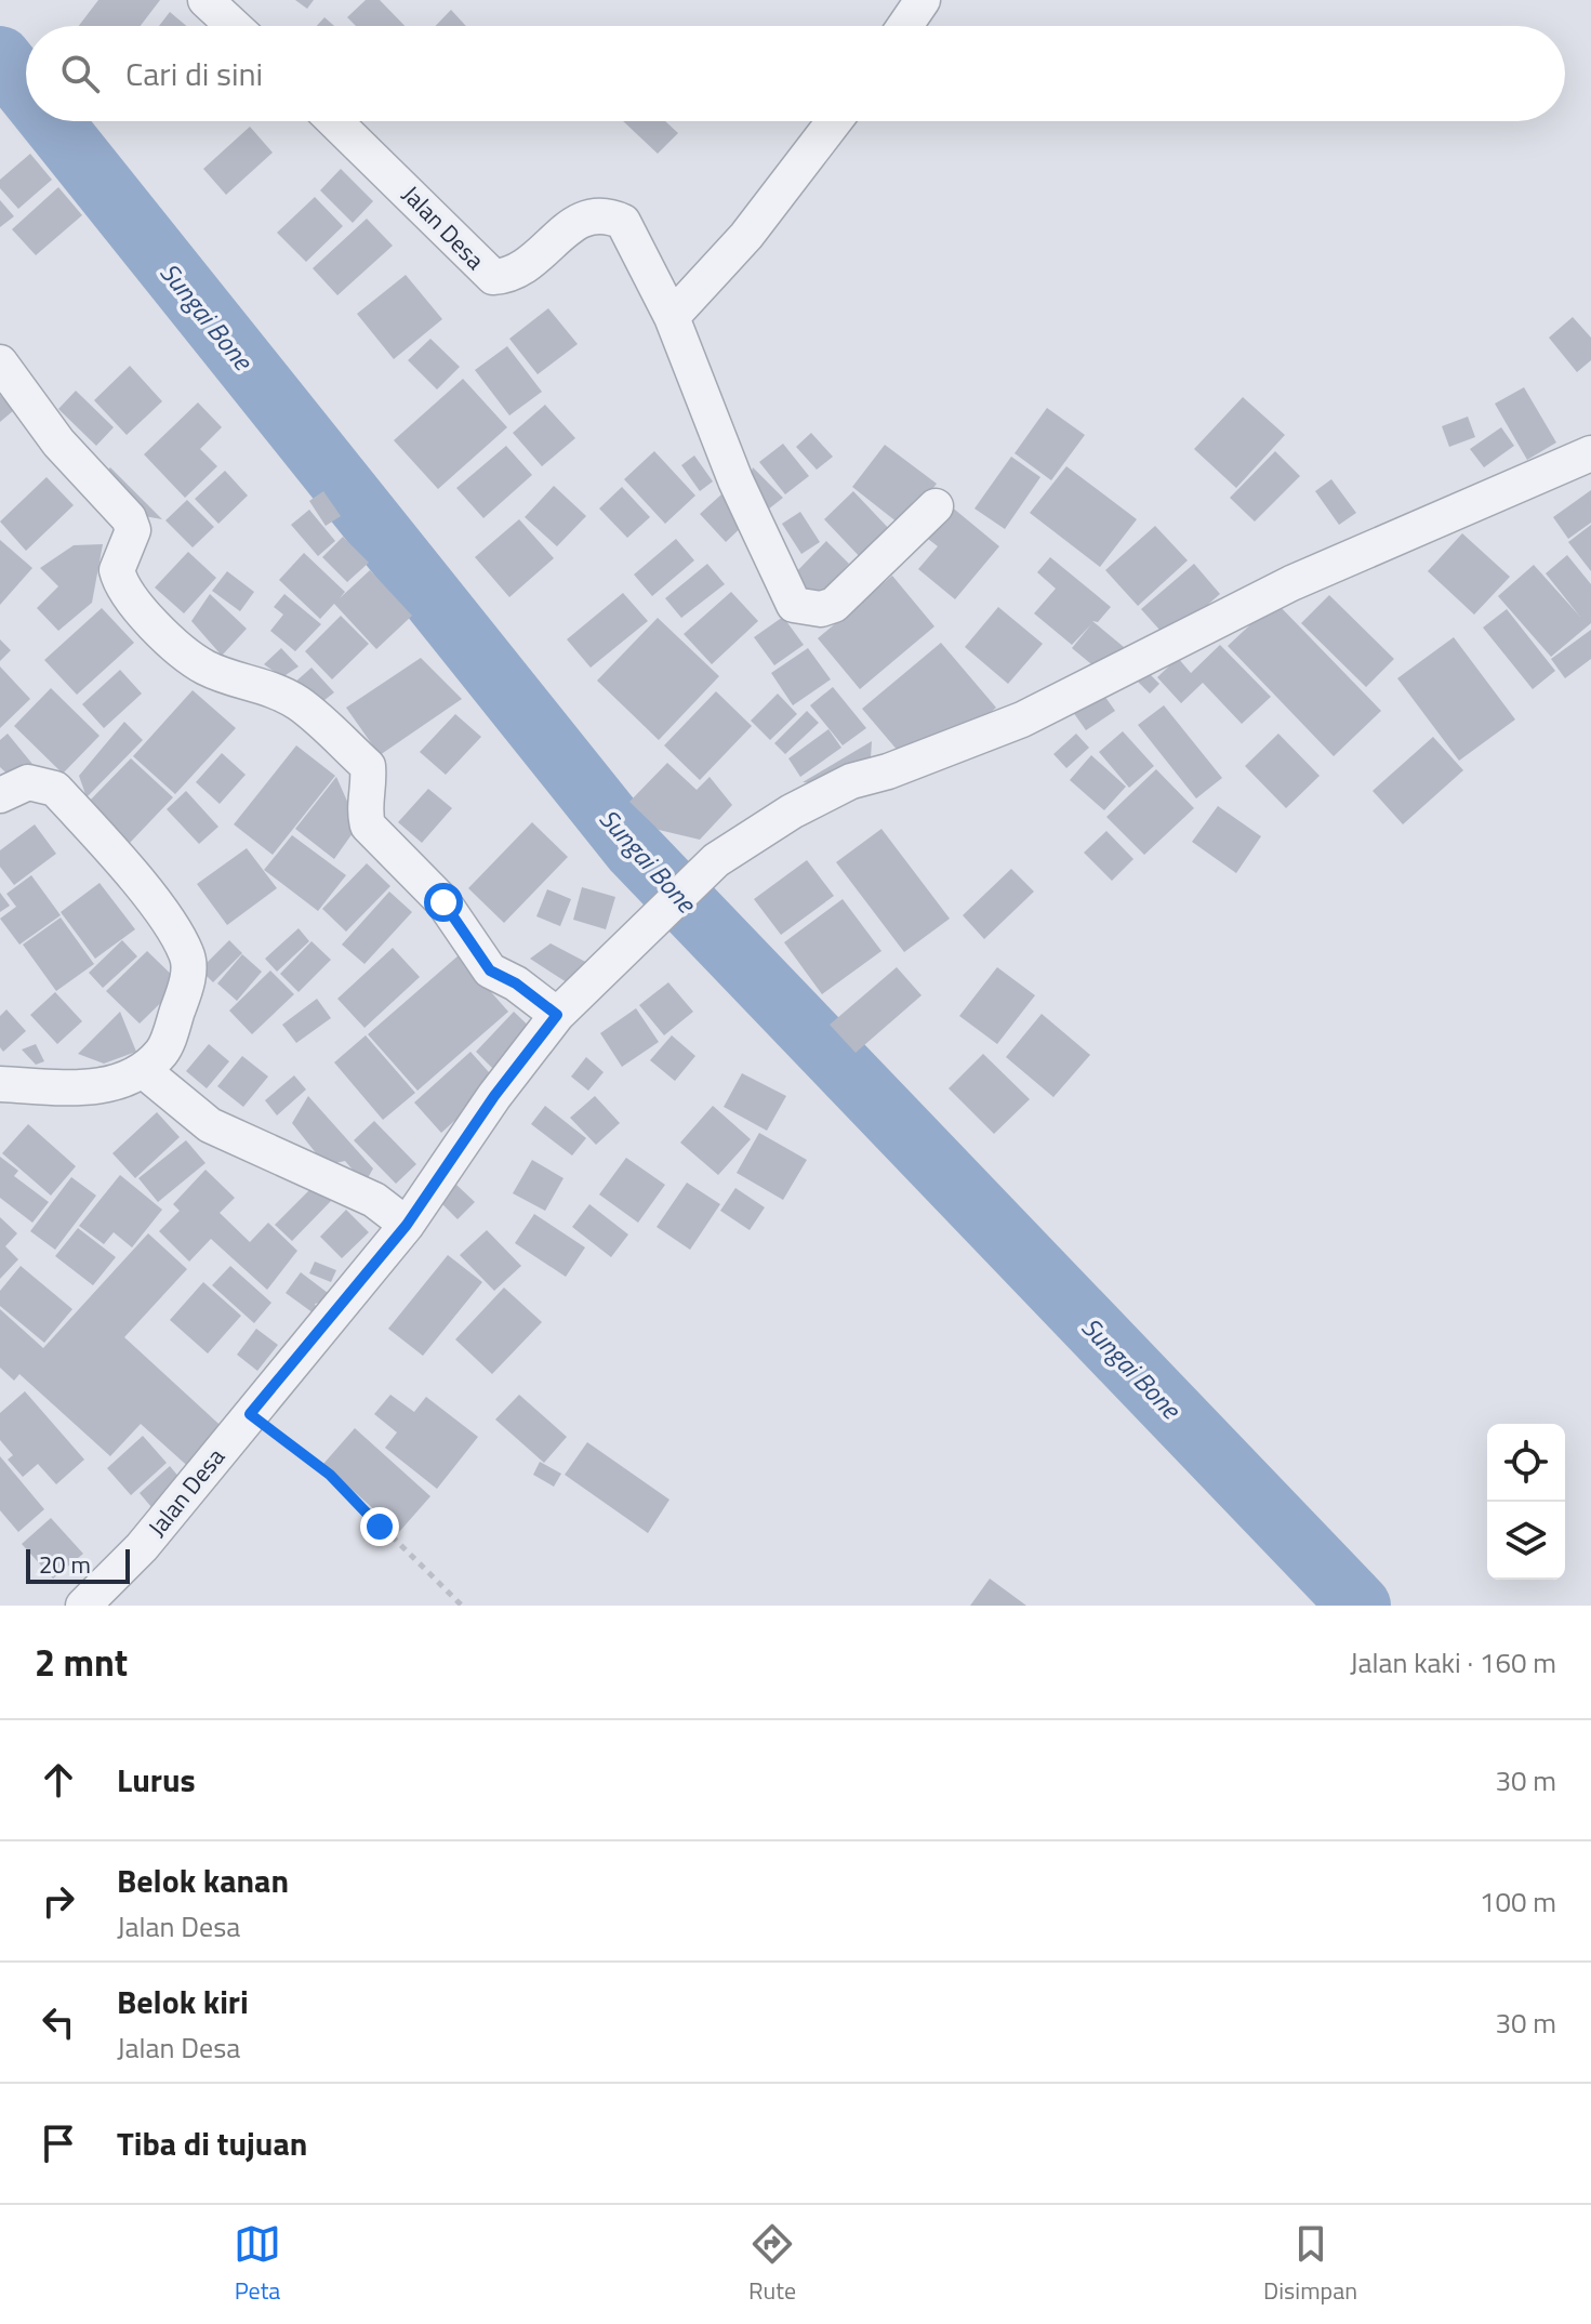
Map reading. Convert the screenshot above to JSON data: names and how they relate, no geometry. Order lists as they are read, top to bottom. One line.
{"streets":{"street":["Jalan Desa"]},"water":["Sungai Bone"],"scale_bar":"20 m","page":{"search":"Cari di sini","scale":"20 m","heading":["2 mnt","Jalan kaki · 160 m"],"list":[["Lurus","30 m"],["Belok kanan","Jalan Desa","100 m"],["Belok kiri","Jalan Desa","30 m"],"Tiba di tujuan"],"nav":["Peta","Rute","Disimpan"]}}
